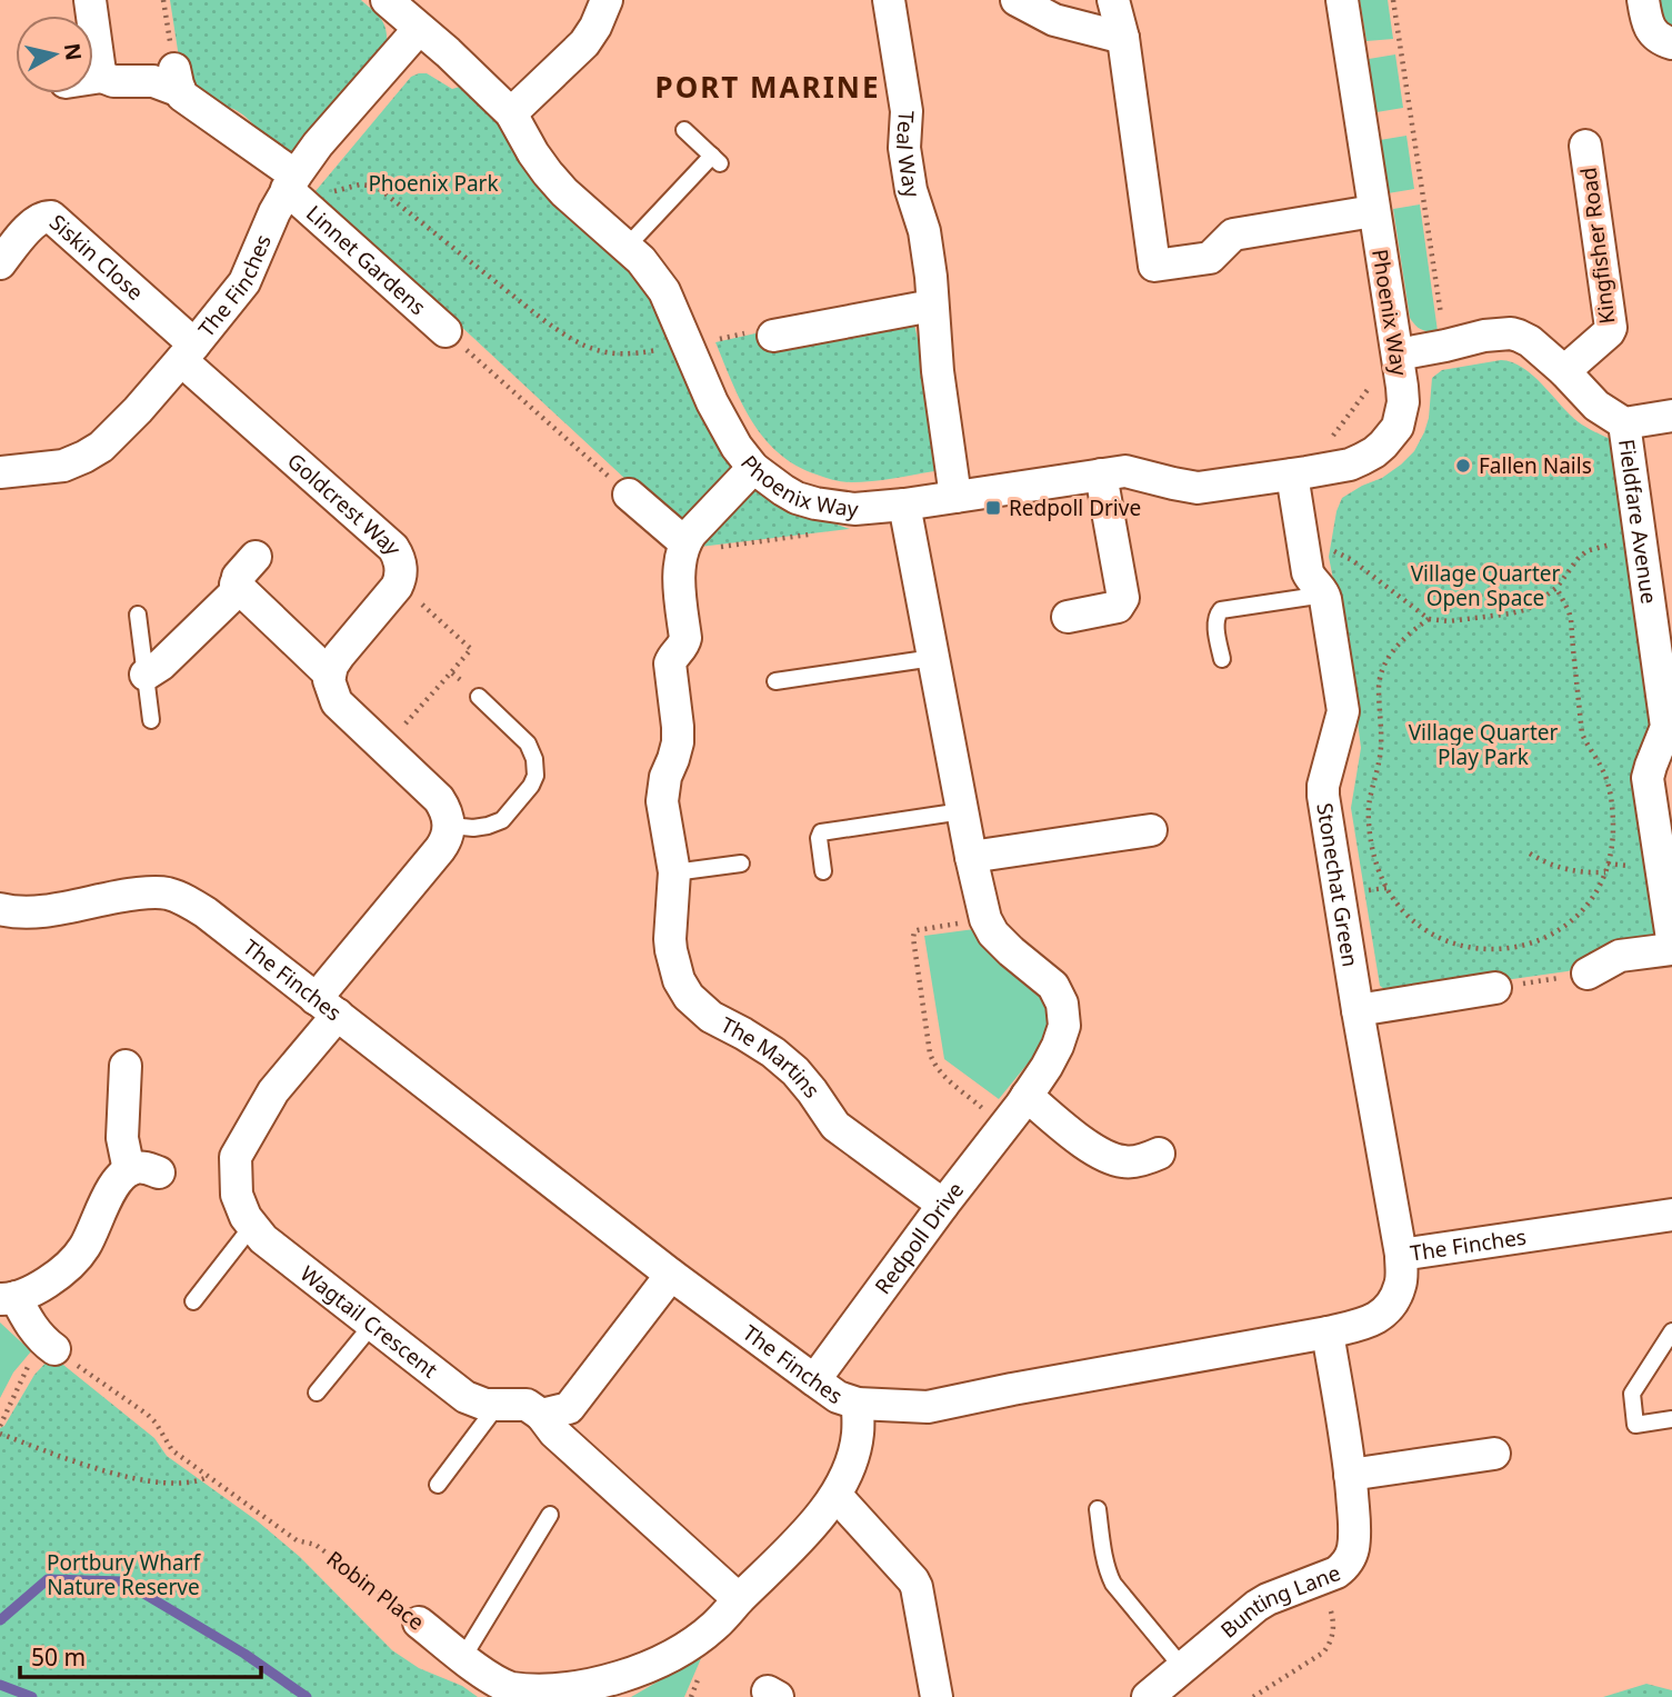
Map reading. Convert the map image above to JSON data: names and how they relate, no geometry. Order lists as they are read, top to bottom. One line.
{"streets":{"street":["Teal Way","Kingfisher Road","Siskin Close","Linnet Gardens","The Finches","Phoenix Way","Goldcrest Way","Fieldfare Avenue","Stonechat Green","The Martins","Redpoll Drive","Wagtail Crescent","Robin Place","Bunting Lane"]},"crossings":[["Teal Way","Phoenix Way"],["Siskin Close","The Finches"],["Siskin Close","Goldcrest Way"],["Linnet Gardens","The Finches"],["The Finches","Phoenix Way"],["The Finches","Goldcrest Way"],["The Finches","Stonechat Green"],["The Finches","Redpoll Drive"],["The Finches","Wagtail Crescent"],["The Finches","Robin Place"],["The Finches","Bunting Lane"],["Phoenix Way","Stonechat Green"],["Phoenix Way","Redpoll Drive"],["The Martins","Redpoll Drive"]],"districts":["PORT MARINE"],"parks":["Phoenix Park","Village Quarter Open Space","Village Quarter Play Park","Portbury Wharf Nature Reserve"],"places":{"other":["Fallen Nails"],"transit":["Redpoll Drive"]},"scale_bar":"50 m","north":"right"}
